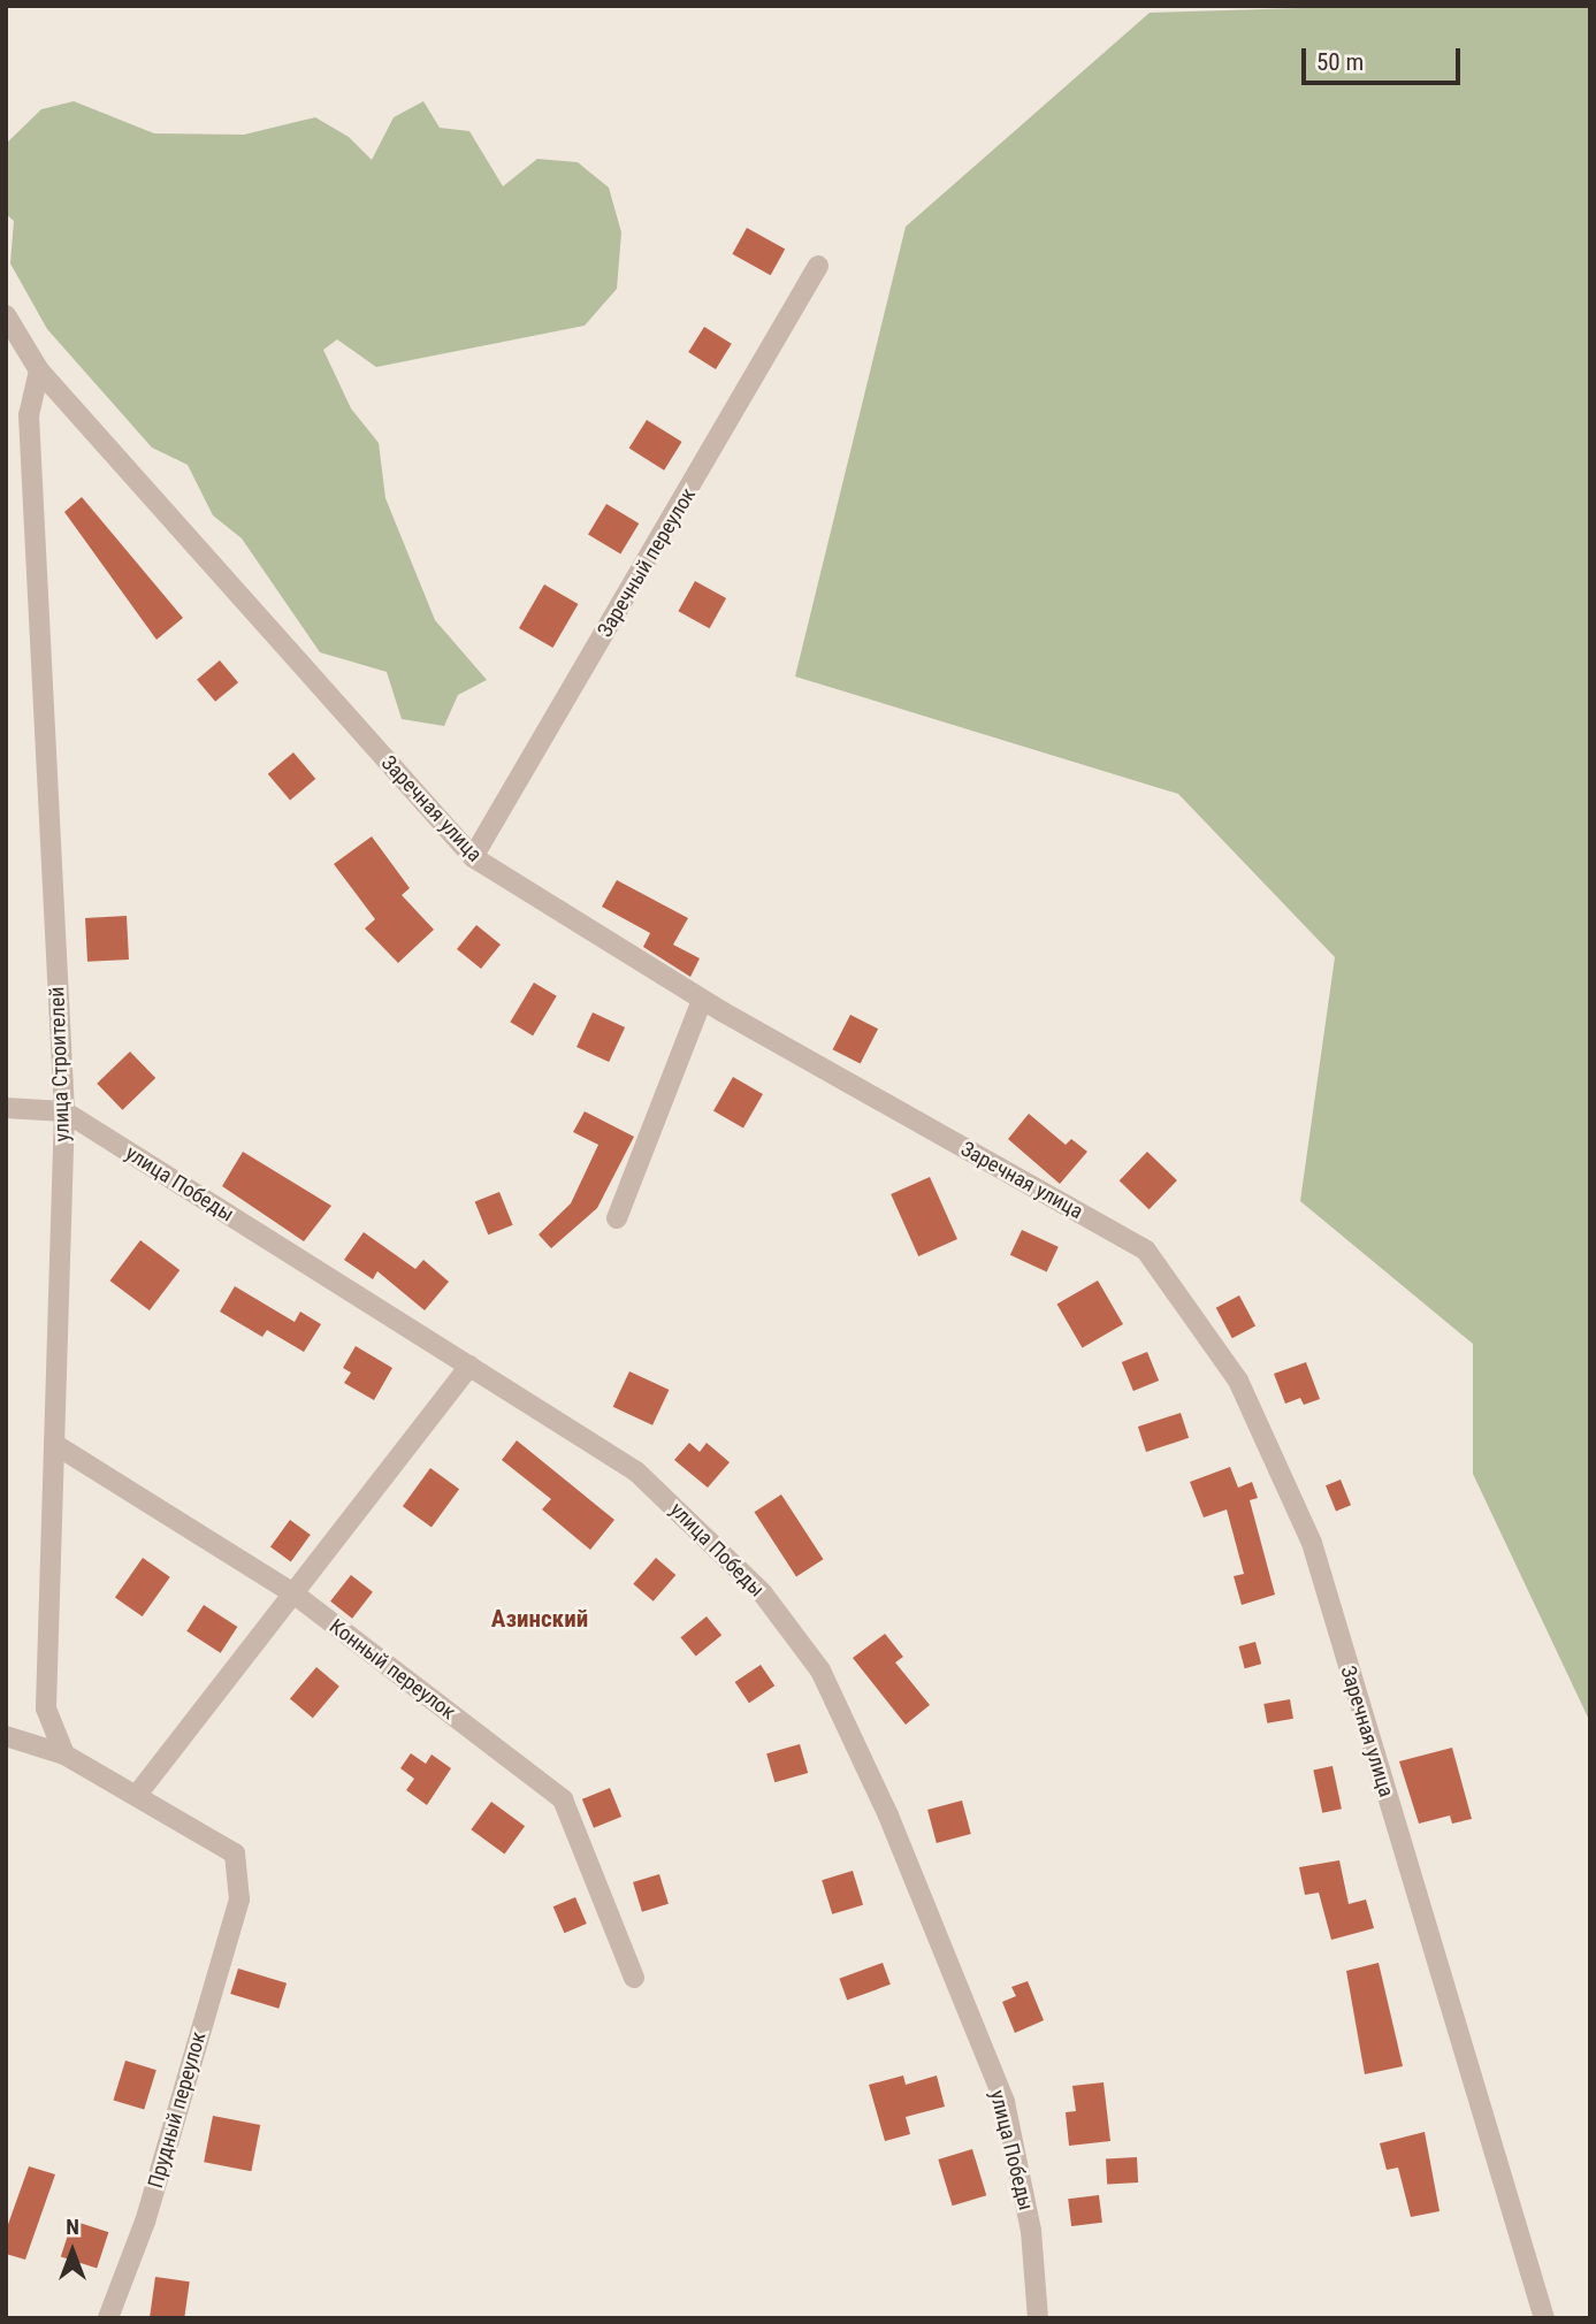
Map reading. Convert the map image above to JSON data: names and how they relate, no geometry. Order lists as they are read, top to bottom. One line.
{"streets":{"street":["Заречный переулок","Заречная улица","улица Строителей","улица Победы","Конный переулок","Прудный переулок"]},"crossings":[["Заречный переулок","Заречная улица"],["Заречная улица","улица Строителей"],["улица Строителей","улица Победы"],["улица Строителей","Конный переулок"]],"districts":["Азинский"],"scale_bar":"50 m","north":"top"}
